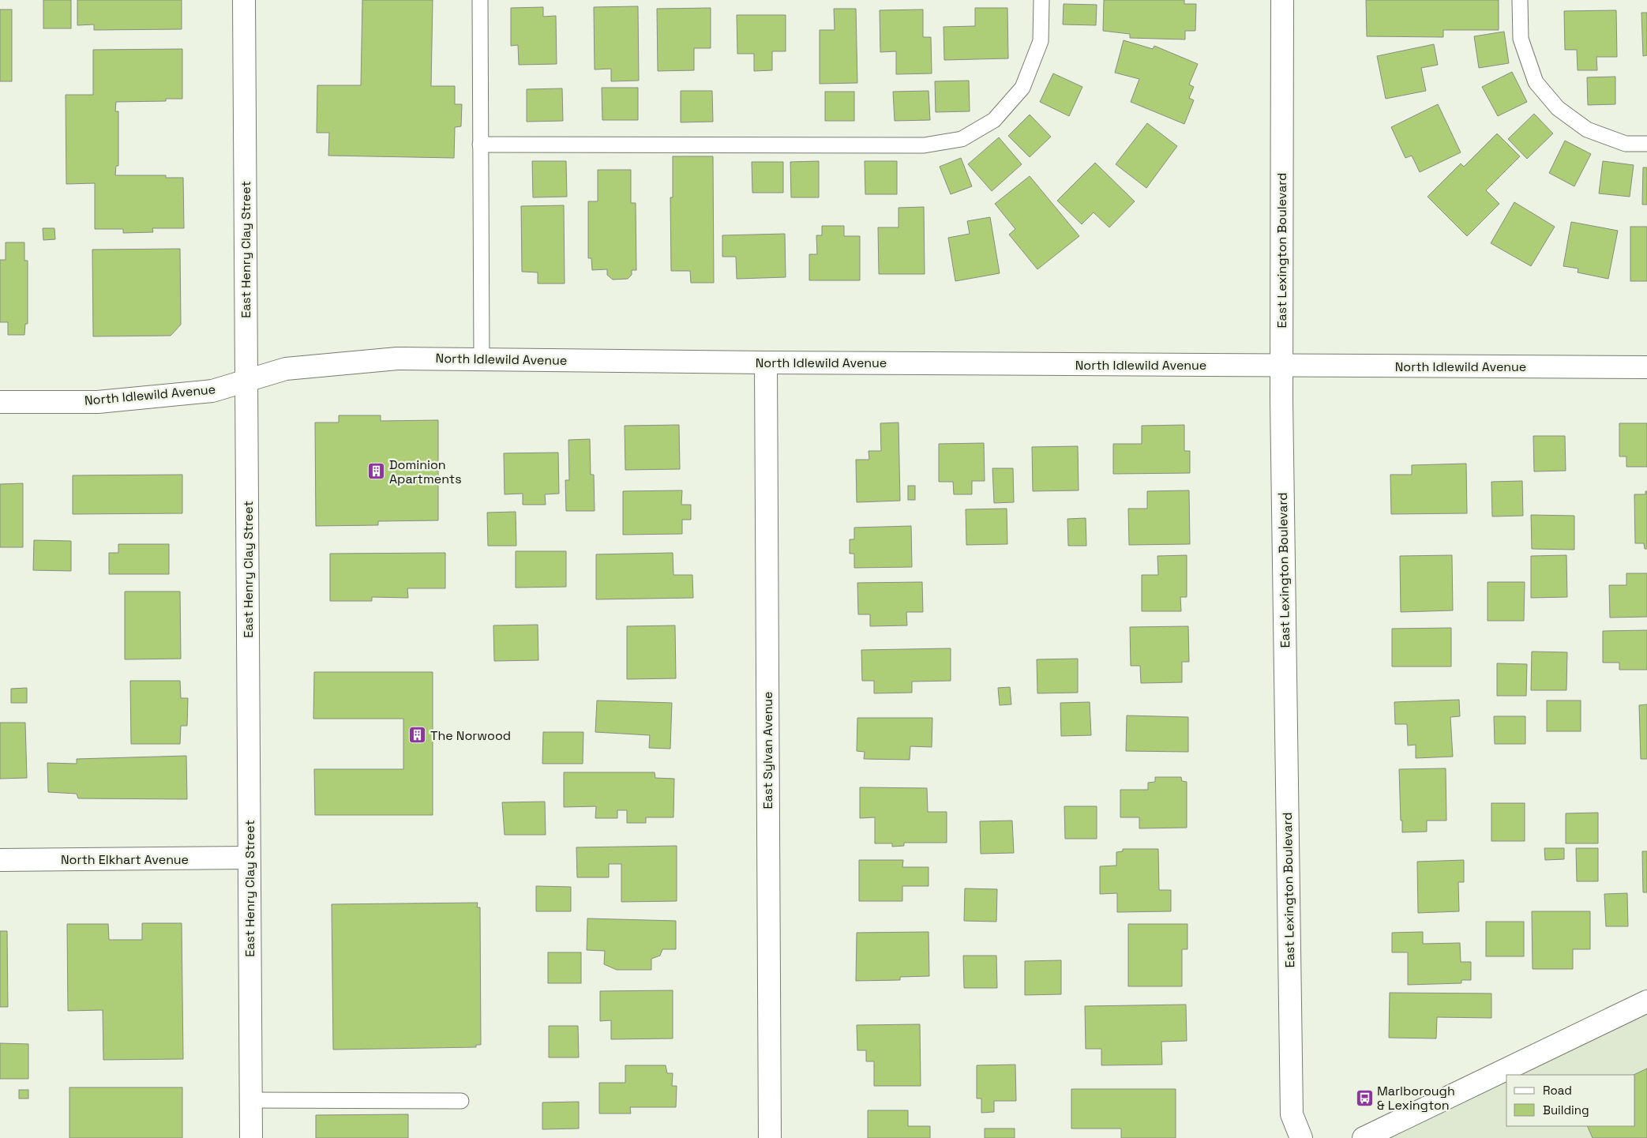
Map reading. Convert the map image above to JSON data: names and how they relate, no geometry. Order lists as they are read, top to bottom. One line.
{"streets":{"street":["East Henry Clay Street","East Lexington Boulevard","North Idlewild Avenue","East Sylvan Avenue","North Elkhart Avenue"]},"crossings":[["East Henry Clay Street","North Idlewild Avenue"],["East Henry Clay Street","North Elkhart Avenue"],["East Lexington Boulevard","North Idlewild Avenue"],["North Idlewild Avenue","East Sylvan Avenue"]],"places":{"building":["Dominion Apartments","The Norwood"],"bus stop":["Marlborough & Lexington"]},"legend":["Road","Building"]}
